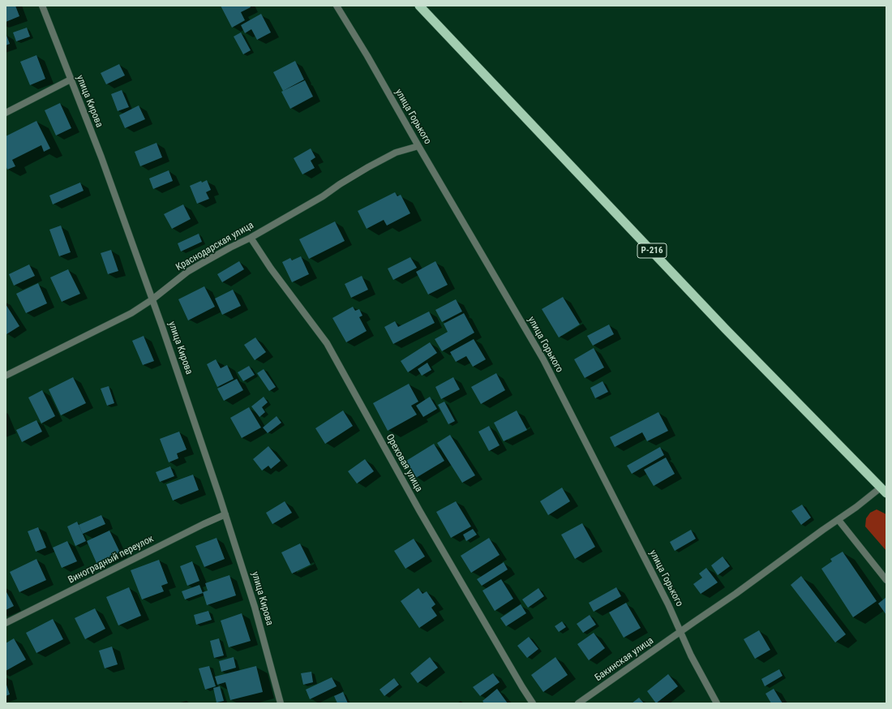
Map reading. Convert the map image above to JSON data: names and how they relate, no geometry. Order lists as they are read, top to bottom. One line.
{"streets":{"highway":["Р-216"],"street":["улица Кирова","улица Горького","Краснодарская улица","Ореховая улица","Виноградный переулок","Бакинская улица"]},"crossings":[["улица Кирова","Краснодарская улица"],["улица Кирова","Виноградный переулок"],["улица Горького","Краснодарская улица"],["улица Горького","Бакинская улица"],["Краснодарская улица","Ореховая улица"],["Р-216","Бакинская улица"]]}
